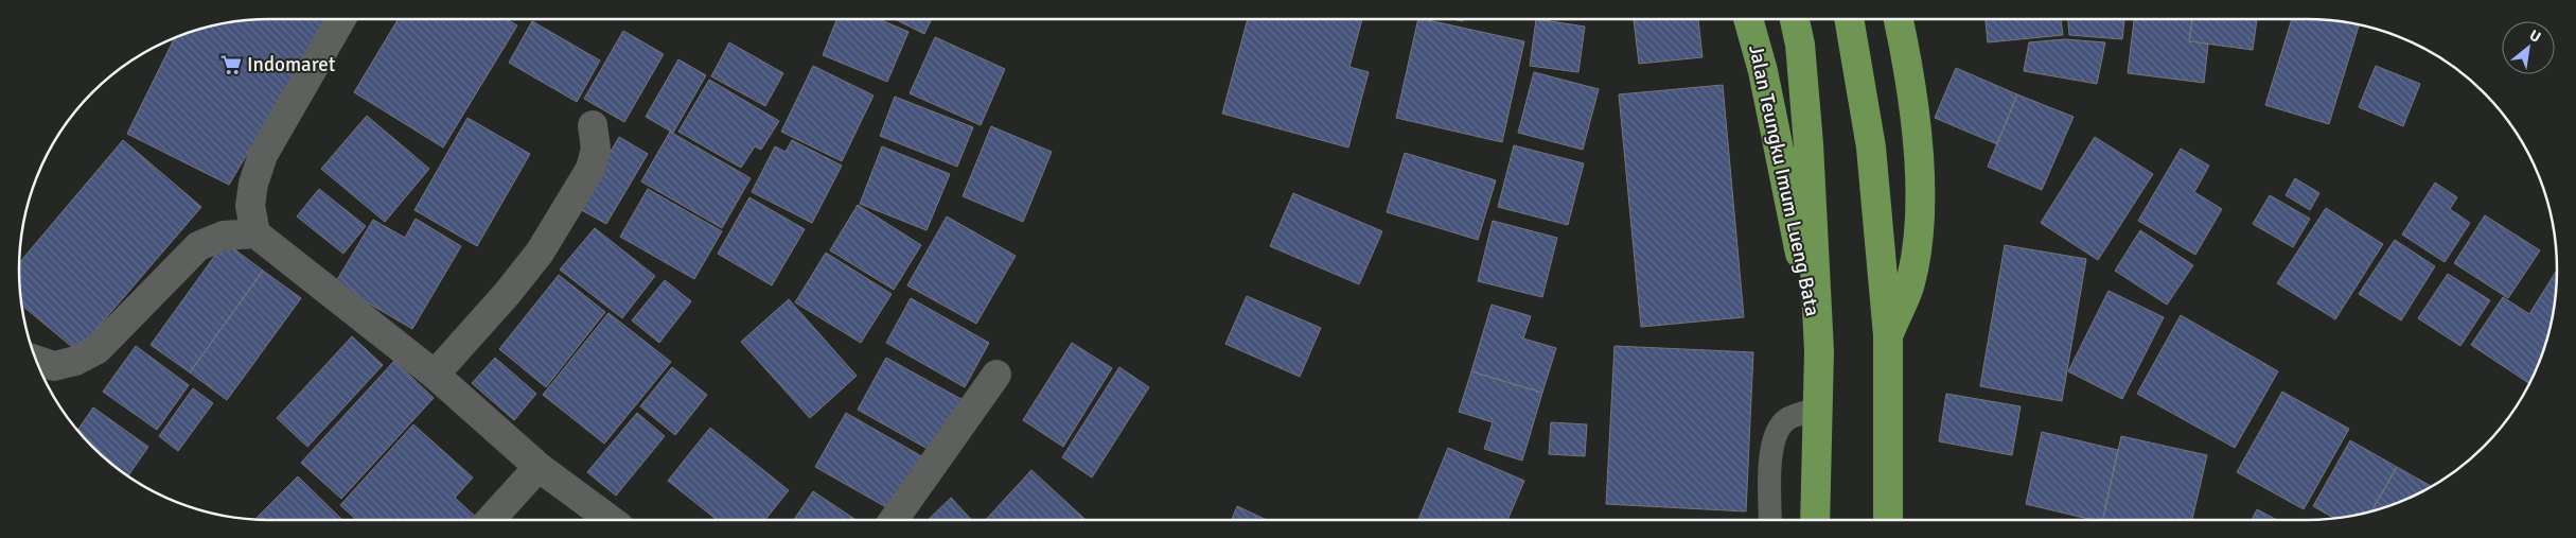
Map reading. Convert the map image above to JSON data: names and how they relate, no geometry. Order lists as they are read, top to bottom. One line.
{"streets":{"highway":["Jalan Teungku Imum Lueng Bata"]},"places":{"supermarket":["Indomaret"]},"north":"top right"}
